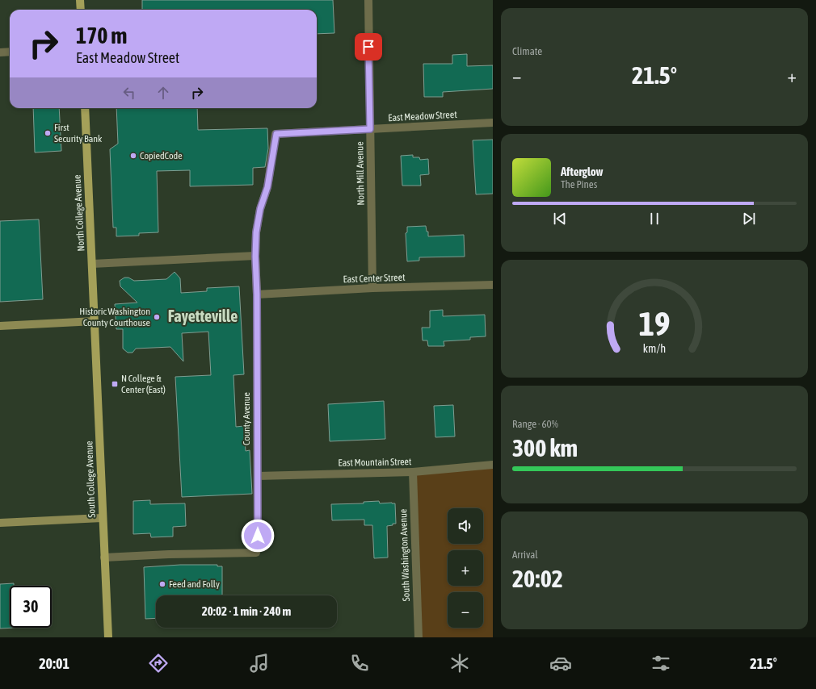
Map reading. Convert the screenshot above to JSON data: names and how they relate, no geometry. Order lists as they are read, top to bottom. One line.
{"streets":{"main road":["North College Avenue","South College Avenue"],"street":["East Meadow Street","North Mill Avenue","East Center Street","County Avenue","East Mountain Street","South Washington Avenue"]},"crossings":[["East Meadow Street","North Mill Avenue"],["East Meadow Street","County Avenue"],["North Mill Avenue","East Center Street"],["North College Avenue","South College Avenue"],["East Center Street","County Avenue"],["County Avenue","East Mountain Street"],["County Avenue","South College Avenue"],["East Mountain Street","South Washington Avenue"]],"districts":["Fayetteville"],"places":{"other":["First Security Bank","CopiedCode","Historic Washington County Courthouse","Feed and Folly"],"transit":["N College & Center (East)"]},"page":{"tile":["Climate",["Range · 60%","300 km"],["Arrival","20:02"]],"turn":["170 m","East Meadow Street"],"heat":["−","21.5°","+"],"song":["Afterglow","The Pines"],"map_buttons":["+","−"],"limit":"30","trip":"20:02 · 1 min · 240 m","tabs":["20:01","21.5°"],"gauge":["19","km/h"]}}
